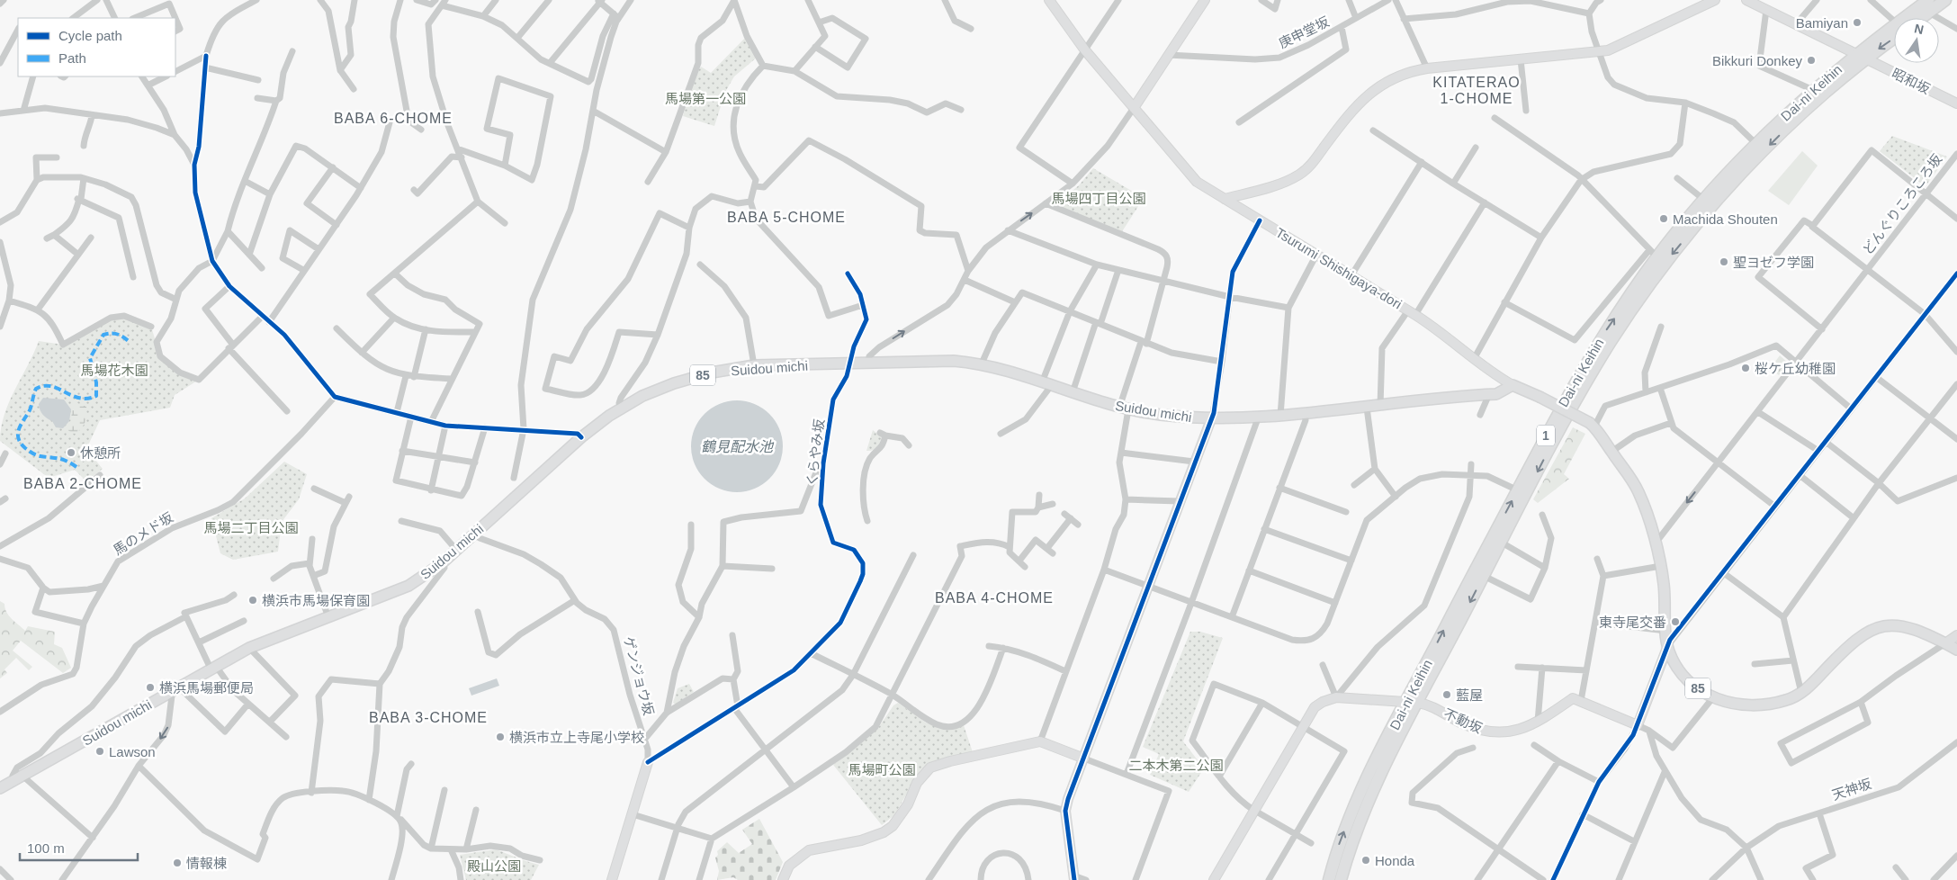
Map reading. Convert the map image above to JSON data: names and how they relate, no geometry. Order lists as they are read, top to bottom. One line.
{"streets":{"highway":["Dai-ni Keihin","1"],"main road":["Tsurumi Shishigaya-dori","Suidou michi","85"],"street":["庚申堂坂","昭和坂","どんぐりころころ坂","くらやみ坂","馬のメド坂","ゲンジョウ坂","不動坂","天神坂"]},"crossings":[["昭和坂","Dai-ni Keihin"],["Dai-ni Keihin","不動坂"],["どんぐりころころ坂","85"],["Tsurumi Shishigaya-dori","Suidou michi"],["Tsurumi Shishigaya-dori","85"],["Suidou michi","くらやみ坂"],["Suidou michi","ゲンジョウ坂"]],"districts":["KITATERAO 1-CHOME","BABA 6-CHOME","BABA 5-CHOME","BABA 2-CHOME","BABA 4-CHOME","BABA 3-CHOME"],"water":["鶴見配水池"],"parks":["馬場第一公園","馬場四丁目公園","馬場花木園","馬場二丁目公園","二本木第二公園","馬場町公園","殿山公園"],"places":["Bamiyan","Bikkuri Donkey","Machida Shouten","聖ヨゼフ学園","桜ケ丘幼稚園","休憩所","横浜市馬場保育園","東寺尾交番","横浜馬場郵便局","藍屋","横浜市立上寺尾小学校","Lawson","Honda","情報棟"],"legend":["Cycle path","Path"],"scale_bar":"100 m","north":"top"}
